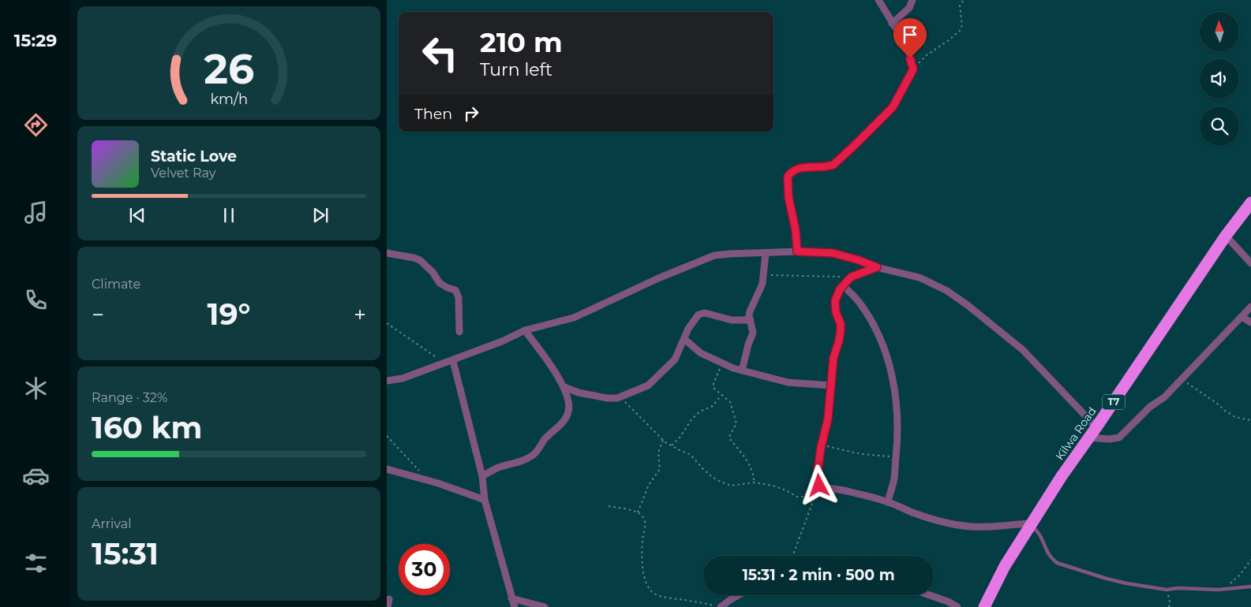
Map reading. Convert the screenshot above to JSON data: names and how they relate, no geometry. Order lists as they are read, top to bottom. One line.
{"streets":{"highway":["T7","Kilwa Road"]},"north":"top","page":{"tabs":"15:29","turn":["210 m","Turn left"],"then":"Then","song":["Static Love","Velvet Ray"],"tile":["Climate",["Range · 32%","160 km"],["Arrival","15:31"]],"heat":["−","19°","+"],"limit":"30","trip":"15:31 · 2 min · 500 m","gauge":["26","km/h"]}}
